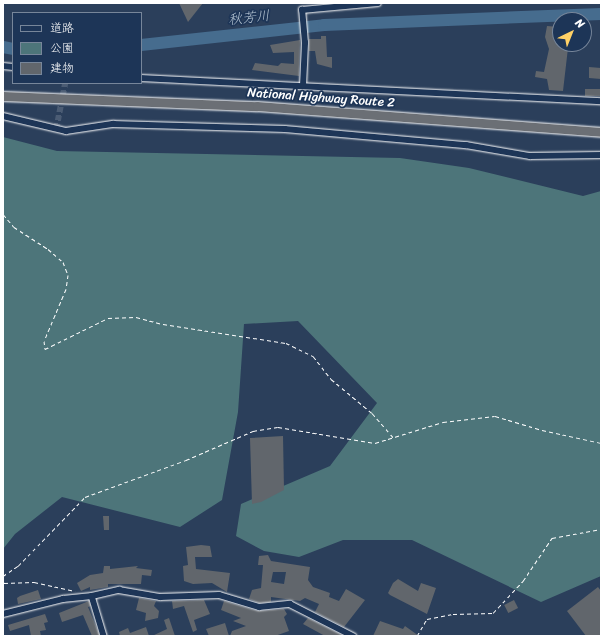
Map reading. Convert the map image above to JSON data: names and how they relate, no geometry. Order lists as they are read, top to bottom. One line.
{"streets":{"highway":["National Highway Route 2"]},"water":["秋芳川"],"legend":["道路","公園","建物"],"north":"top right"}
